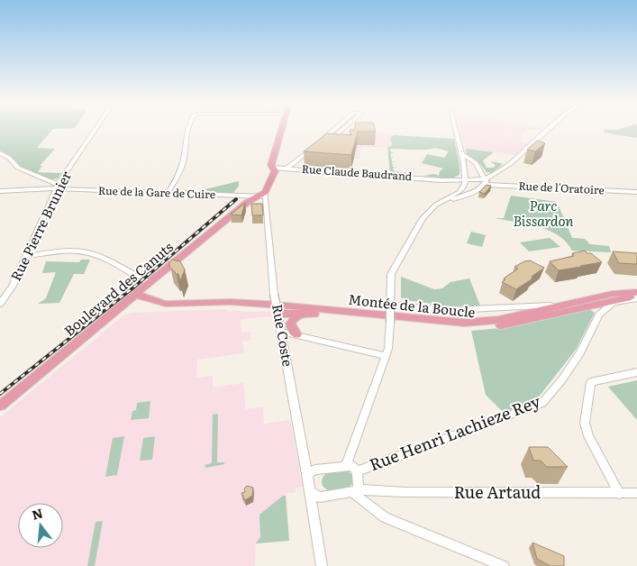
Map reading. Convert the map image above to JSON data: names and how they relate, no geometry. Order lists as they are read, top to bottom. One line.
{"streets":{"main road":["Boulevard des Canuts","Montée de la Boucle"],"street":["Rue Claude Baudrand","Rue de l'Oratoire","Rue de la Gare de Cuire","Rue Pierre Brunier","Rue Coste","Rue Henri Lachieze Rey","Rue Artaud"]},"crossings":[["Rue de la Gare de Cuire","Rue Pierre Brunier"],["Rue de la Gare de Cuire","Boulevard des Canuts"],["Rue de la Gare de Cuire","Rue Coste"],["Boulevard des Canuts","Montée de la Boucle"],["Boulevard des Canuts","Rue Coste"],["Montée de la Boucle","Rue Henri Lachieze Rey"],["Rue Coste","Rue Artaud"]],"parks":["Parc Bissardon"],"north":"top"}
